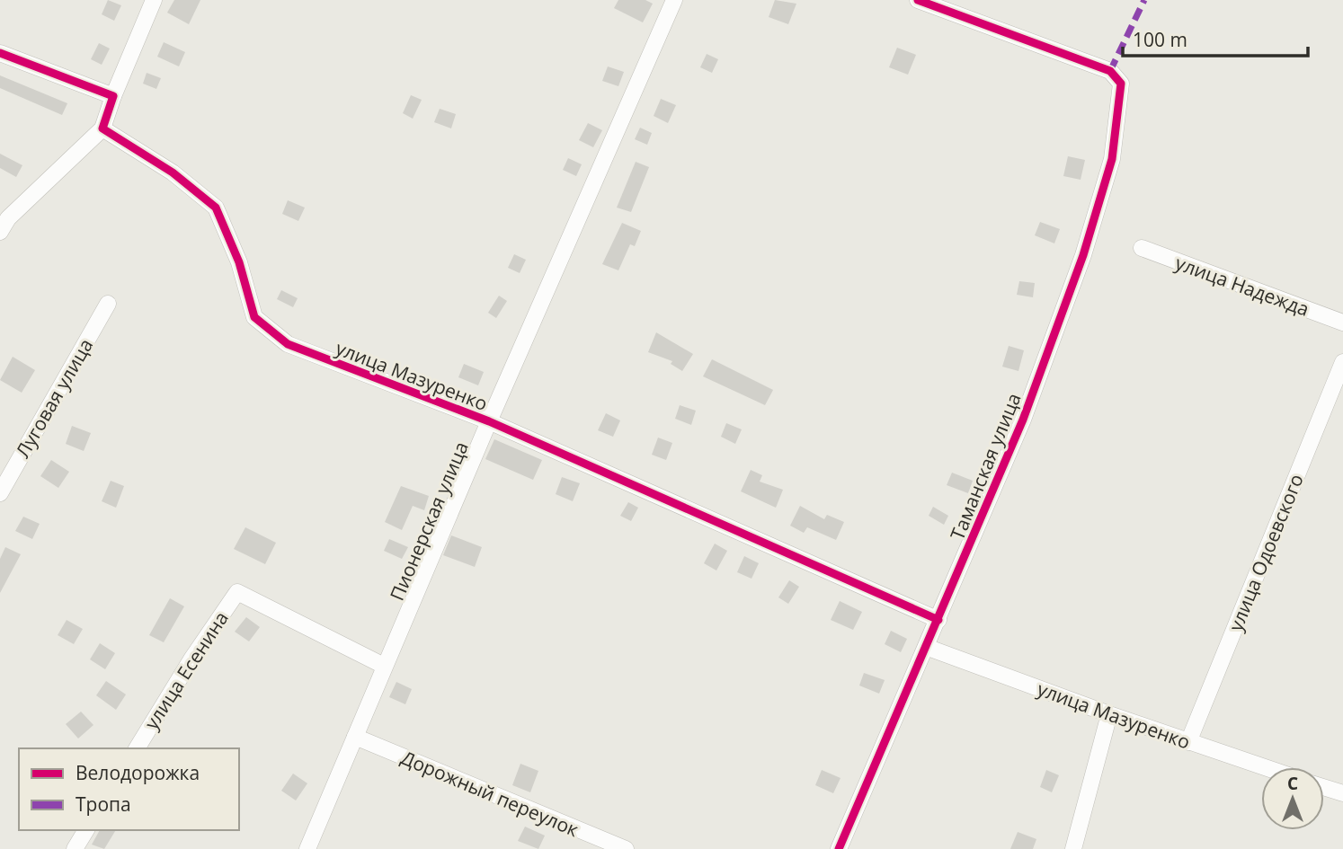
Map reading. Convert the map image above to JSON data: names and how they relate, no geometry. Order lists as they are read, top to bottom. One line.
{"streets":{"street":["улица Надежда","улица Мазуренко","Луговая улица","Таманская улица","Пионерская улица","улица Одоевского","улица Есенина","Дорожный переулок"]},"crossings":[["улица Мазуренко","Таманская улица"],["улица Мазуренко","Пионерская улица"],["улица Мазуренко","улица Одоевского"],["Пионерская улица","улица Есенина"],["Пионерская улица","Дорожный переулок"]],"legend":["Велодорожка","Тропа"],"scale_bar":"100 m","north":"top"}
